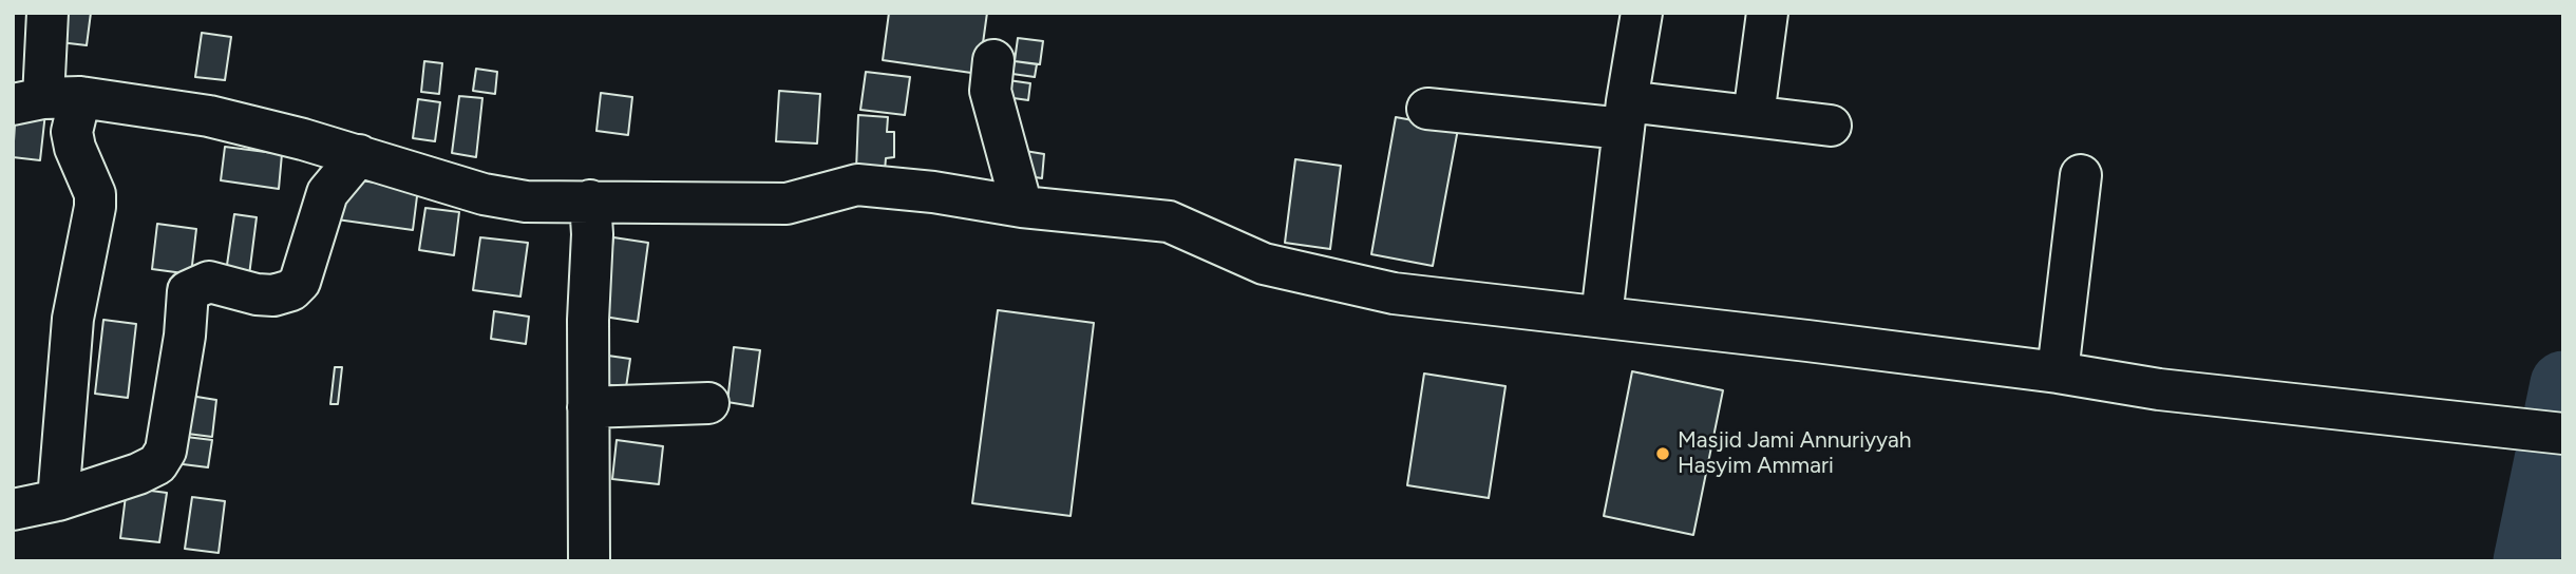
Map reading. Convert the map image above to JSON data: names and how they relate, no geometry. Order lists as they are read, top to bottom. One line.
{"places":["Masjid Jami Annuriyyah Hasyim Ammari"]}
